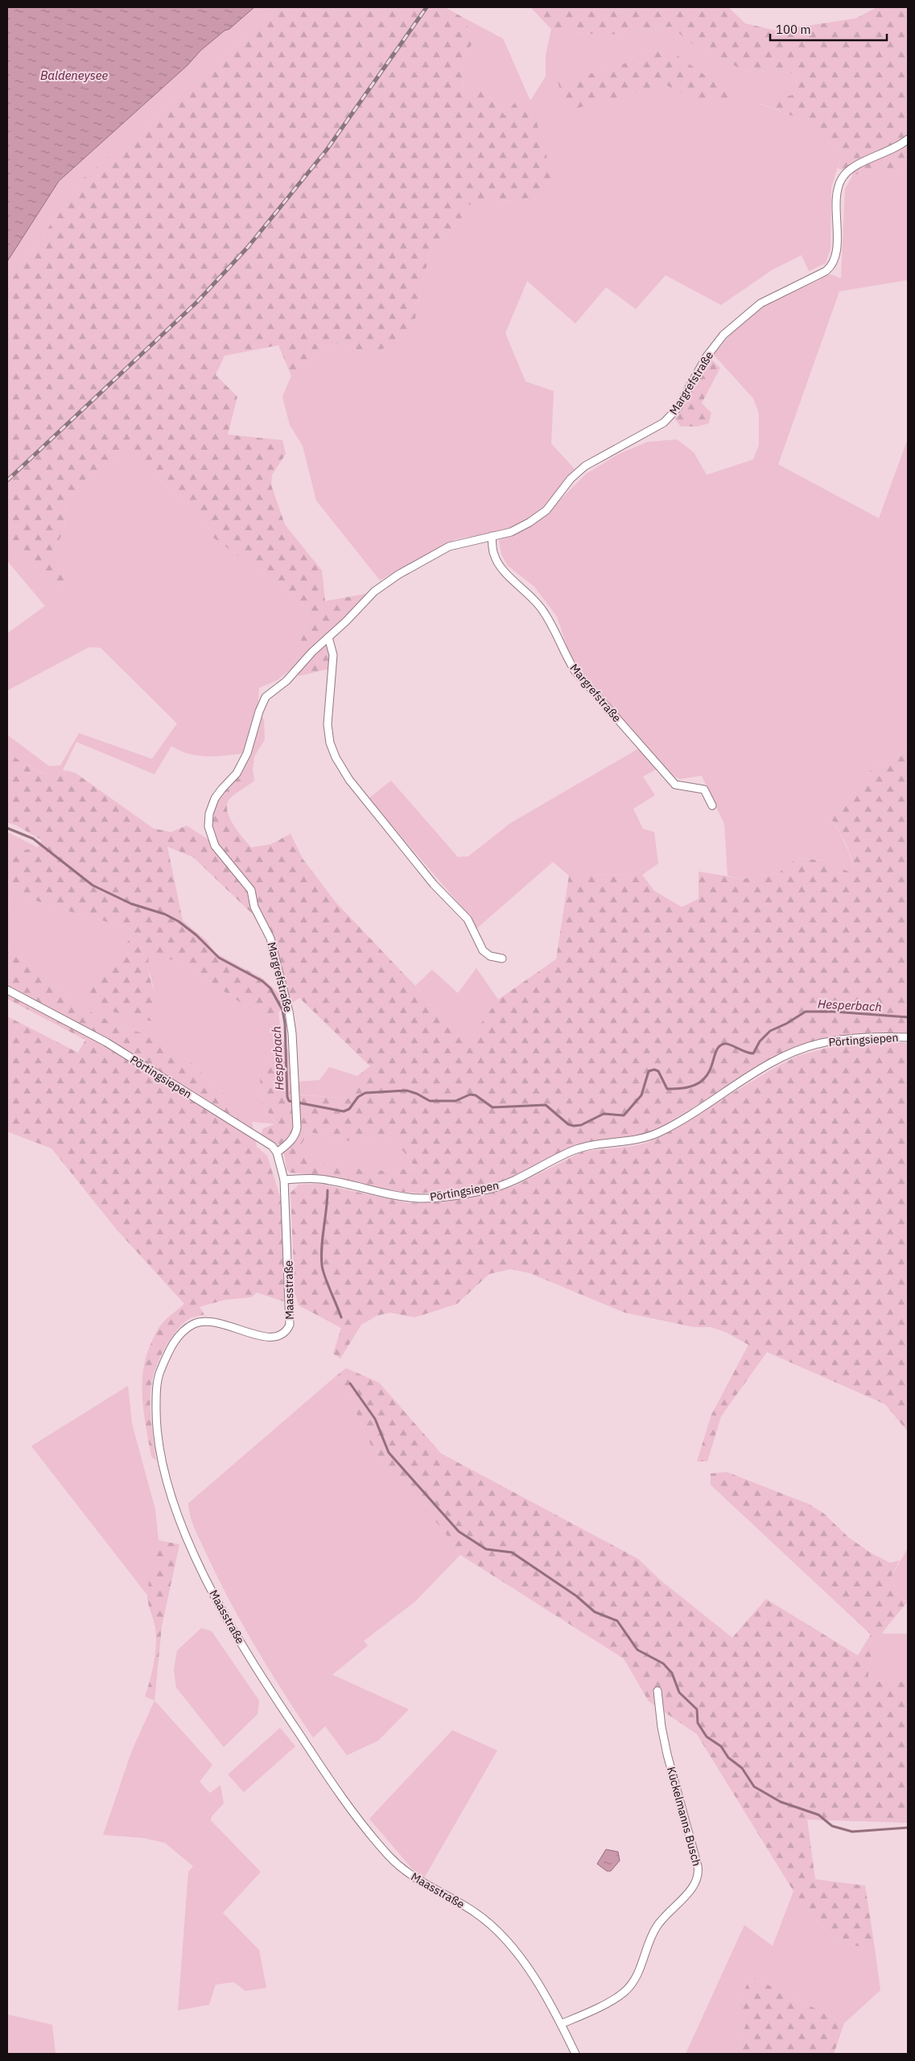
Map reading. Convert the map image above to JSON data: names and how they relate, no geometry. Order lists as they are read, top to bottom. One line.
{"streets":{"street":["Margrefstraße","Pörtingsiepen","Maasstraße","Kückelmanns Busch"]},"crossings":[["Margrefstraße","Pörtingsiepen"],["Pörtingsiepen","Maasstraße"],["Maasstraße","Kückelmanns Busch"]],"water":["Baldeneysee","Hesperbach"],"scale_bar":"100 m"}
